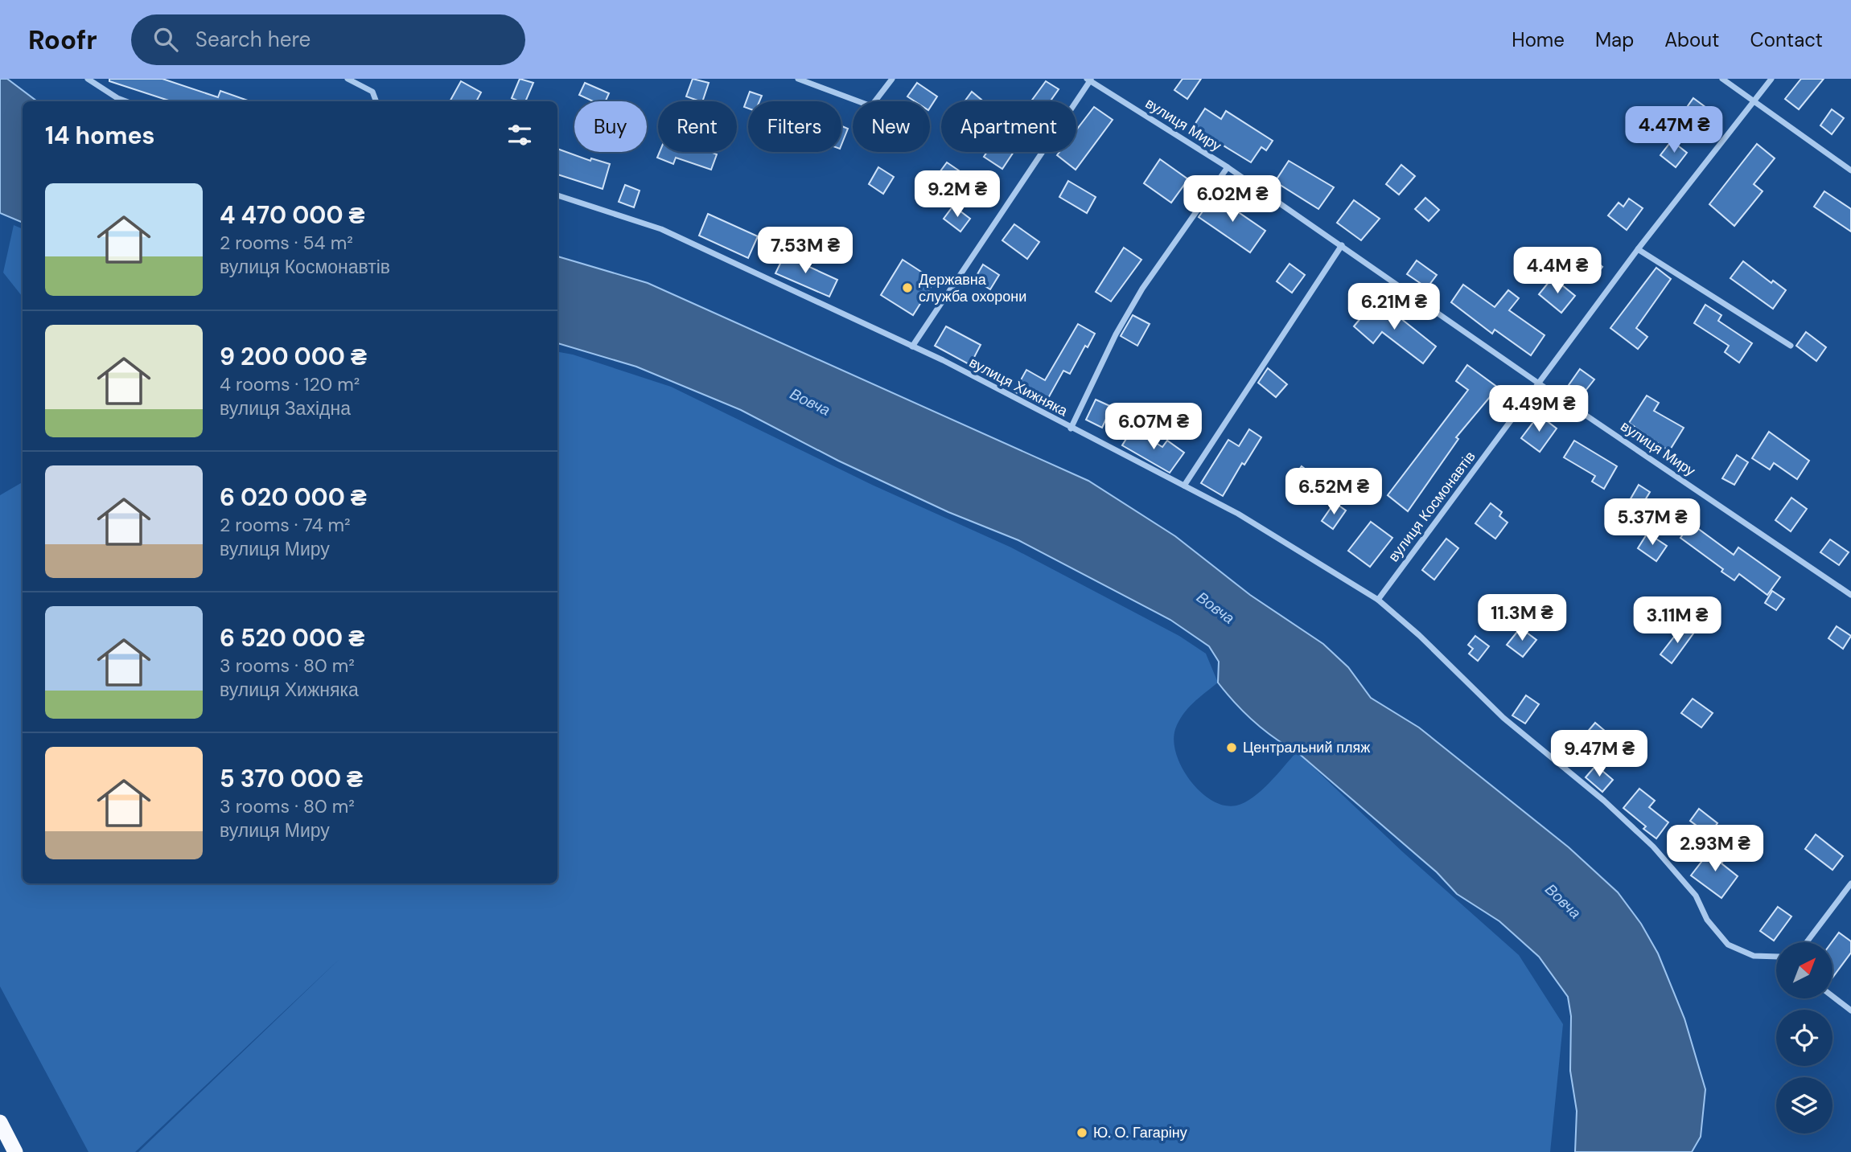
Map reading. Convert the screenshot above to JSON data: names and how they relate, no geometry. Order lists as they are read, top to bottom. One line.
{"streets":{"street":["вулиця Миру","вулиця Хижняка","вулиця Космонавтів"]},"crossings":[["вулиця Миру","вулиця Космонавтів"],["вулиця Хижняка","вулиця Космонавтів"]],"water":["Вовча"],"places":["Державна служба охорони","Центральний пляж","Ю. О. Гагаріну"],"north":"top right","page":{"header":"Roofr","search":"Search here","nav":["Home","Map","About","Contact"],"chip":["Buy","Rent","Filters","New","Apartment"],"heading":"14 homes","price":["4.47M ₴","9.2M ₴","6.02M ₴","7.53M ₴","4.4M ₴","6.21M ₴","4.49M ₴","6.07M ₴","6.52M ₴","5.37M ₴","11.3M ₴","3.11M ₴","9.47M ₴","2.93M ₴"],"list":[{"name":"4 470 000 ₴","note":"2 rooms · 54 m² · вулиця Космонавтів"},{"name":"9 200 000 ₴","note":"4 rooms · 120 m² · вулиця Західна"},{"name":"6 020 000 ₴","note":"2 rooms · 74 m² · вулиця Миру"},{"name":"6 520 000 ₴","note":"3 rooms · 80 m² · вулиця Хижняка"},{"name":"5 370 000 ₴","note":"3 rooms · 80 m² · вулиця Миру"}]}}
